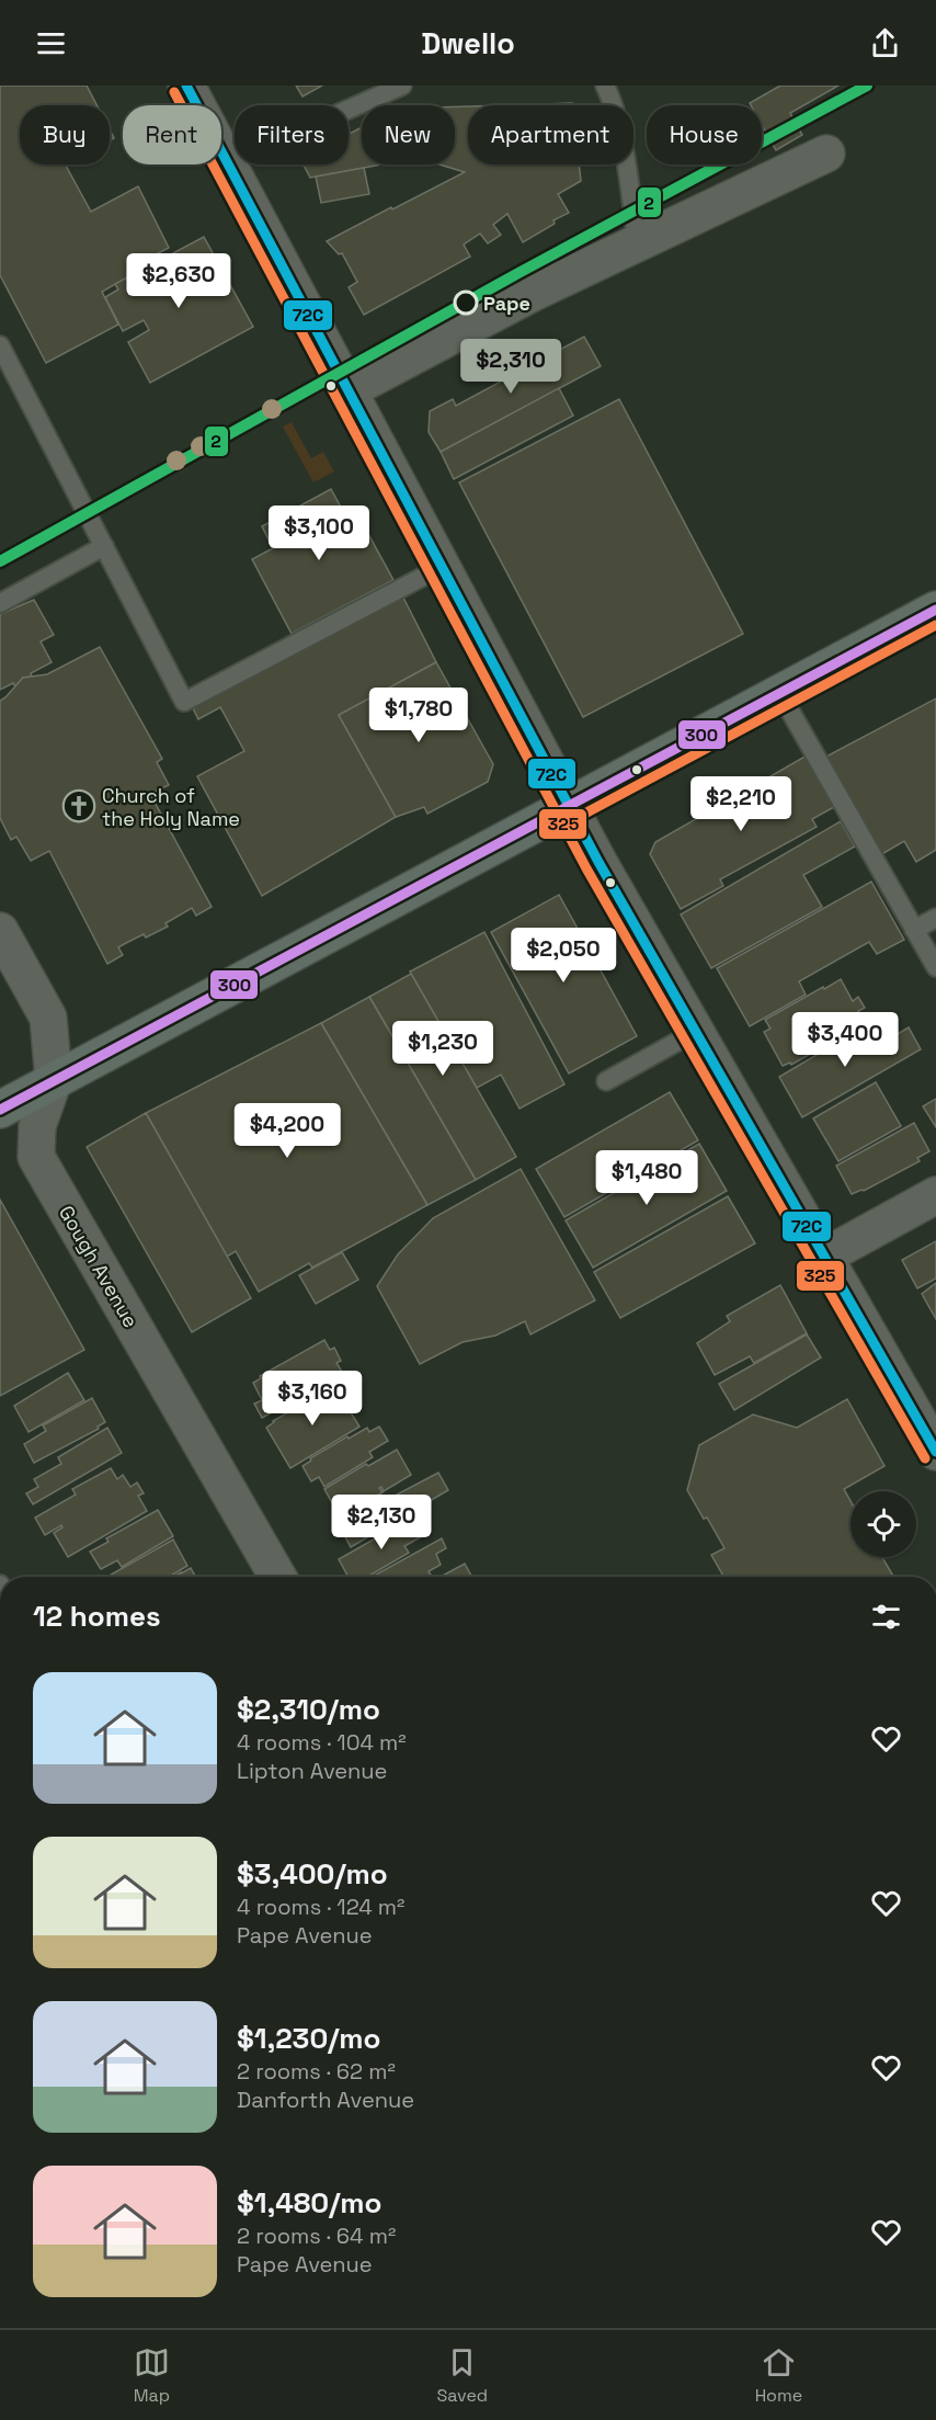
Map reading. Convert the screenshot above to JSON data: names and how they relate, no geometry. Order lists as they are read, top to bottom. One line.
{"streets":{"main road":["Gough Avenue"]},"places":{"other":["Pape"],"church":["Church of the Holy Name"]},"lines":["metro line 2","transit line 72C","transit line 325","transit line 300"],"page":{"header":"Dwello","chip":["Buy","Rent","Filters","New","Apartment","House"],"price":["$2,630","$2,310","$3,100","$1,780","$2,210","$2,050","$3,400","$1,230","$4,200","$1,480","$3,160","$2,130"],"heading":"12 homes","list":[{"name":"$2,310/mo","note":"4 rooms · 104 m² · Lipton Avenue"},{"name":"$3,400/mo","note":"4 rooms · 124 m² · Pape Avenue"},{"name":"$1,230/mo","note":"2 rooms · 62 m² · Danforth Avenue"},{"name":"$1,480/mo","note":"2 rooms · 64 m² · Pape Avenue"}],"tabs":["Map","Saved","Home"]}}
